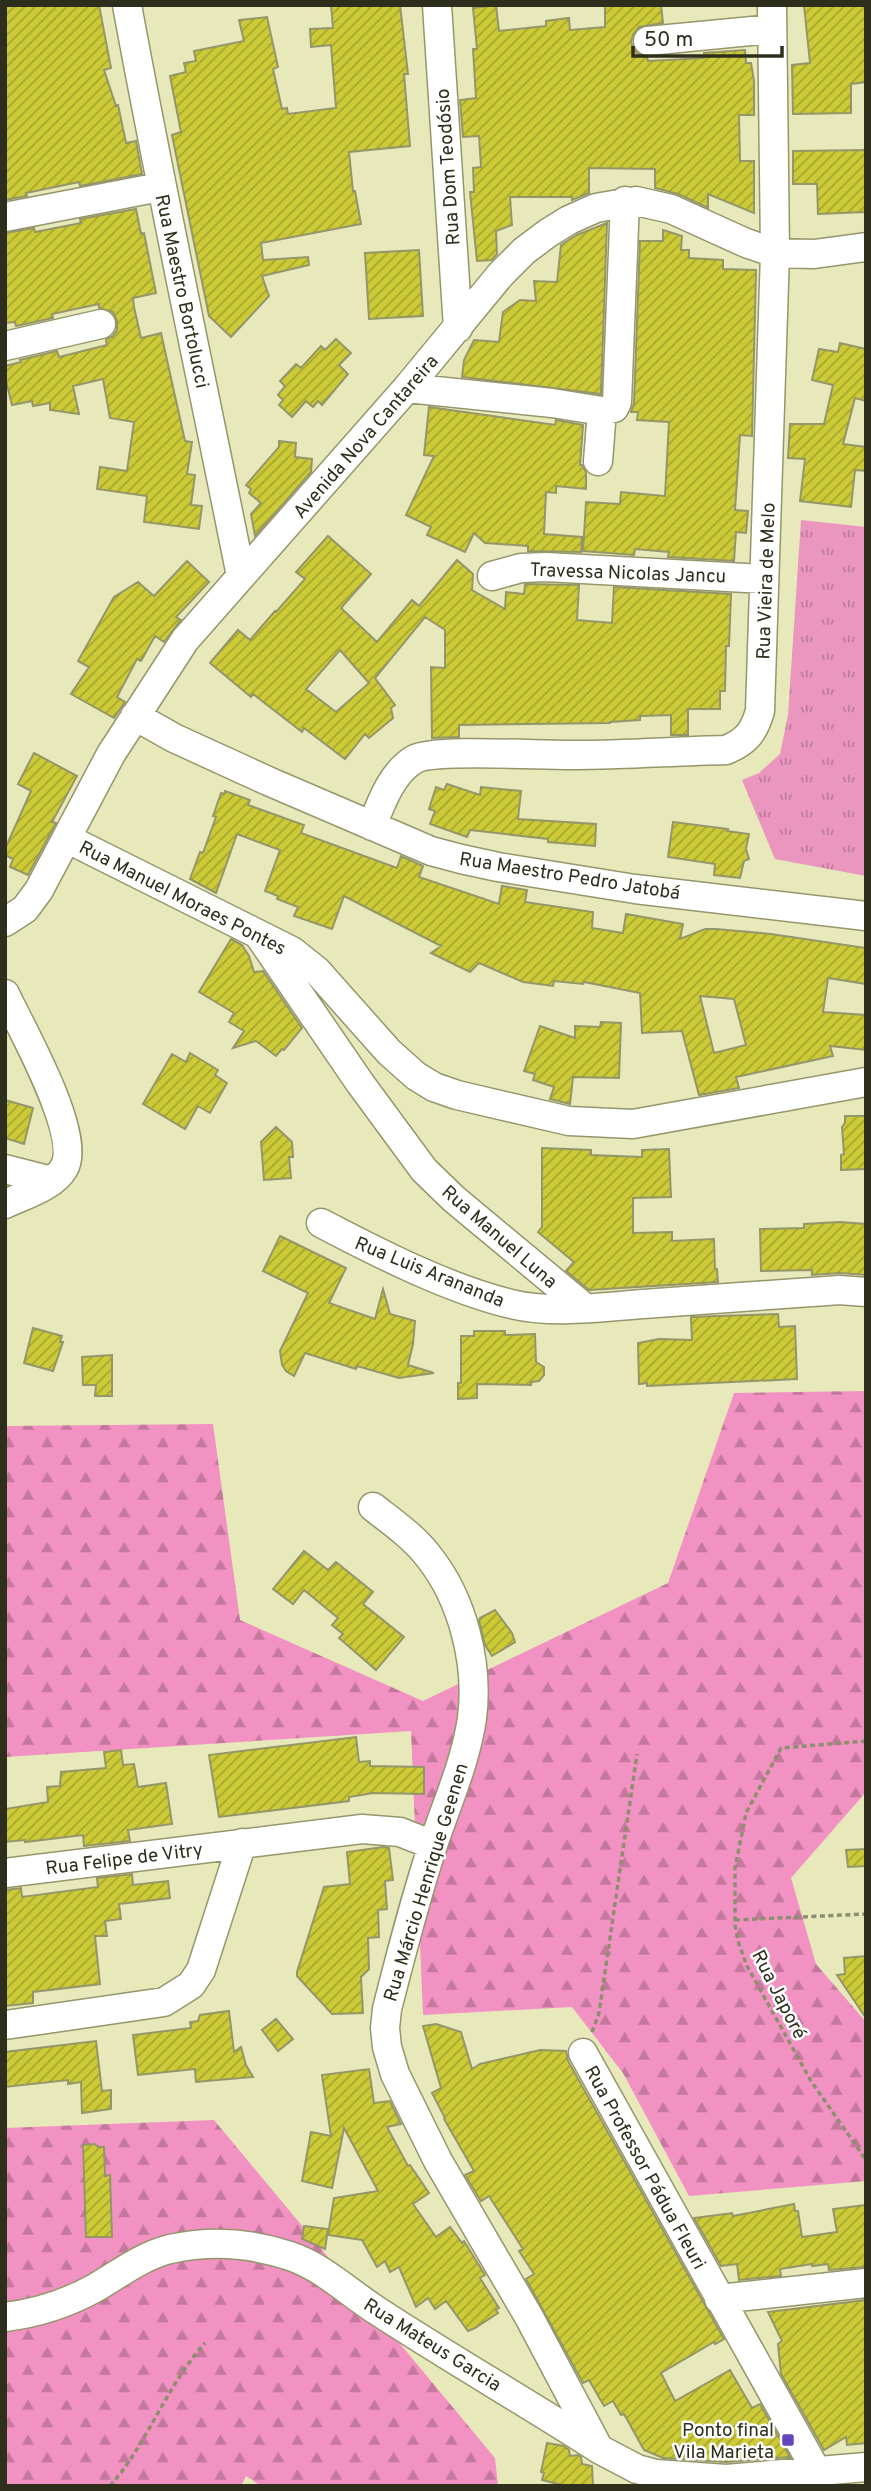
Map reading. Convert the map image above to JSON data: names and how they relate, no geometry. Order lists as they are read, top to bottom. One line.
{"streets":{"street":["Rua Dom Teodósio","Rua Maestro Bortolucci","Avenida Nova Cantareira","Travessa Nicolas Jancu","Rua Vieira de Melo","Rua Maestro Pedro Jatobá","Rua Manuel Moraes Pontes","Rua Manuel Luna","Rua Luis Arananda","Rua Felipe de Vitry","Rua Márcio Henrique Geenen","Rua Professor Pádua Fleuri","Rua Mateus Garcia"],"path":["Rua Japoré"]},"crossings":[["Rua Dom Teodósio","Avenida Nova Cantareira"],["Rua Maestro Bortolucci","Avenida Nova Cantareira"],["Avenida Nova Cantareira","Rua Vieira de Melo"],["Avenida Nova Cantareira","Rua Maestro Pedro Jatobá"],["Avenida Nova Cantareira","Rua Manuel Moraes Pontes"],["Travessa Nicolas Jancu","Rua Vieira de Melo"],["Rua Vieira de Melo","Rua Maestro Pedro Jatobá"],["Rua Manuel Moraes Pontes","Rua Manuel Luna"],["Rua Manuel Luna","Rua Luis Arananda"],["Rua Felipe de Vitry","Rua Márcio Henrique Geenen"],["Rua Márcio Henrique Geenen","Rua Mateus Garcia"],["Rua Professor Pádua Fleuri","Rua Mateus Garcia"]],"places":{"transit":["Ponto final Vila Marieta"]},"scale_bar":"50 m"}
